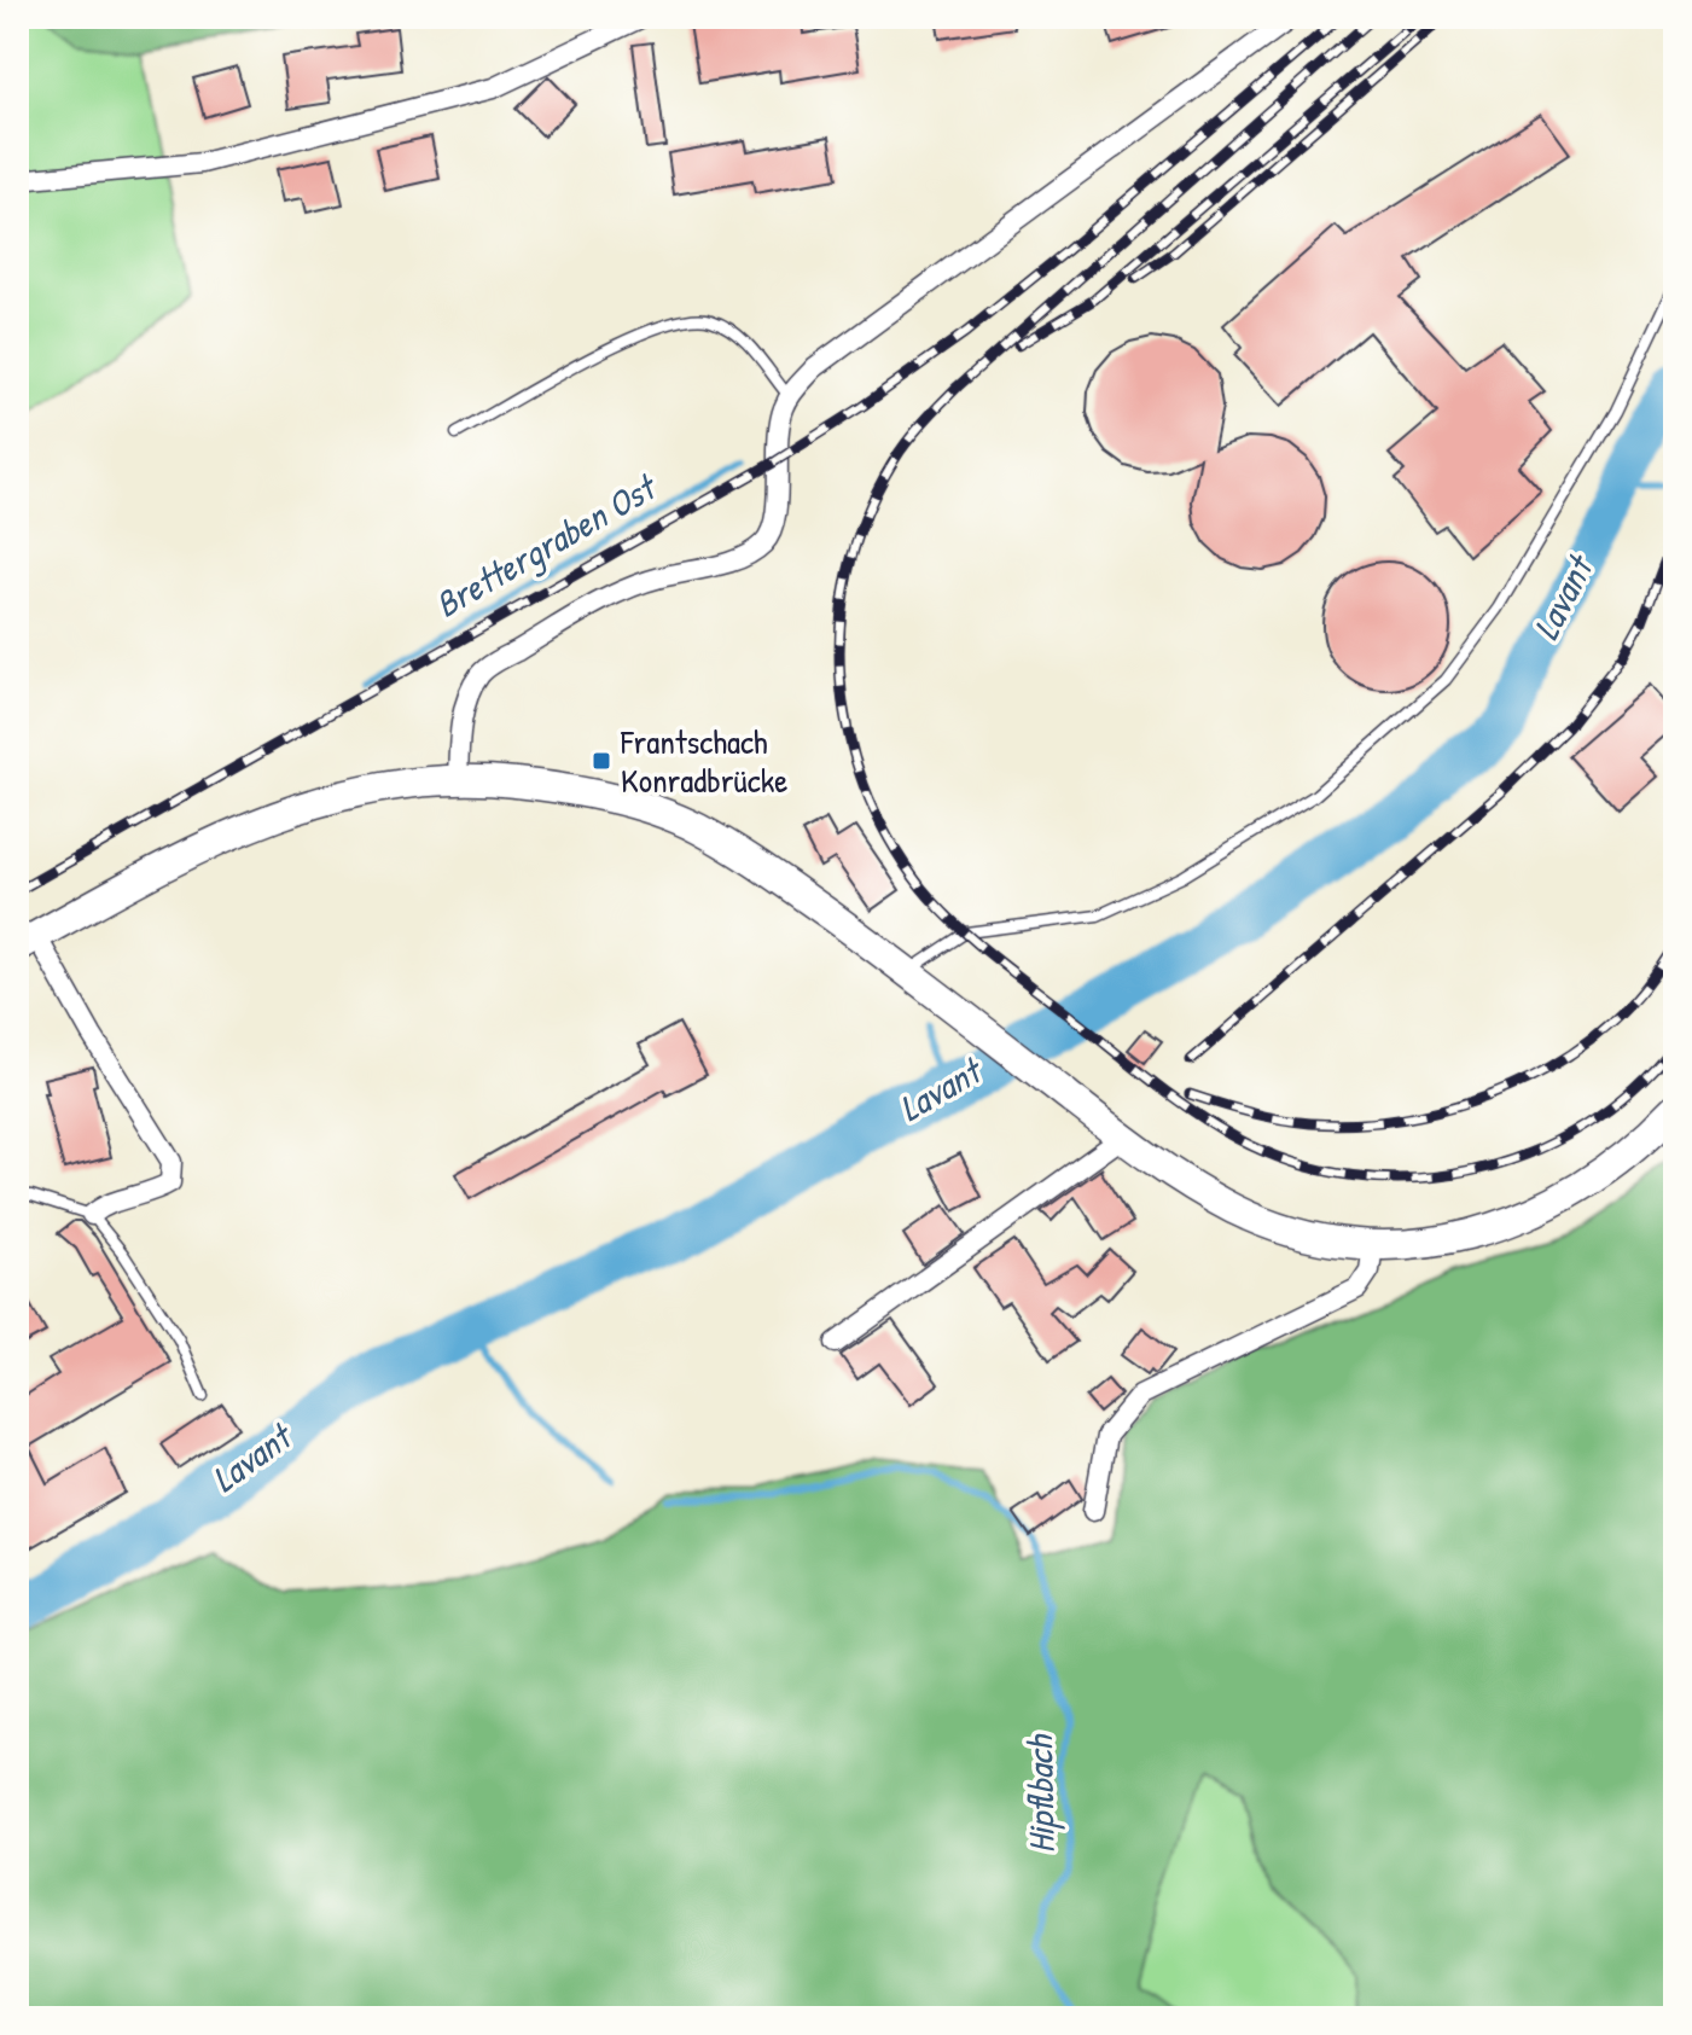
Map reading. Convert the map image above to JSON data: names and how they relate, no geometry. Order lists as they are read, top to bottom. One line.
{"water":["Brettergraben Ost","Lavant","Hipflbach"],"places":{"transit":["Frantschach Konradbrücke"]}}
